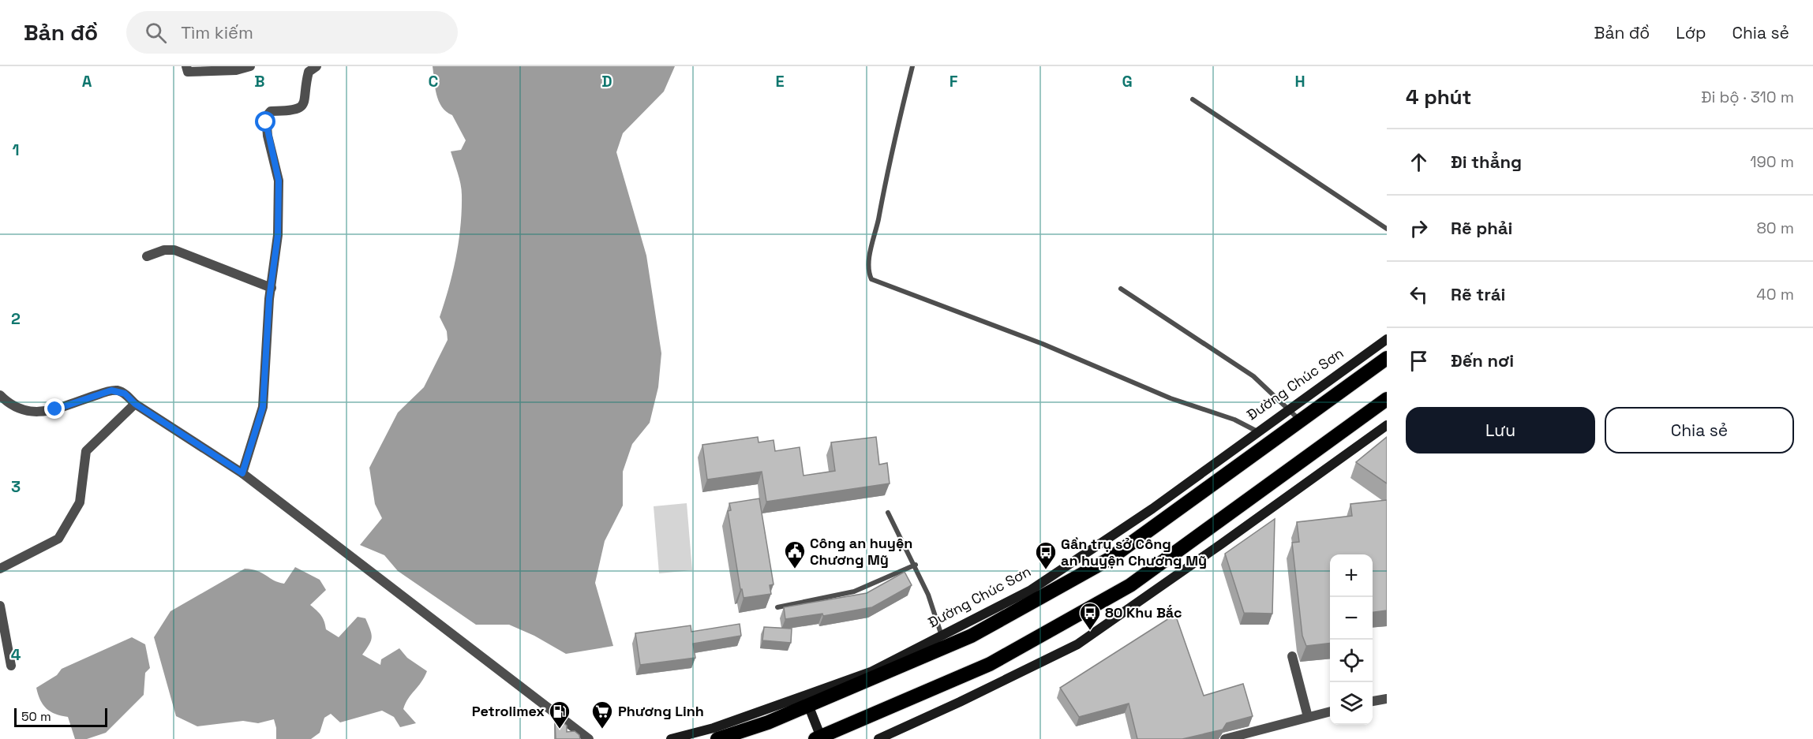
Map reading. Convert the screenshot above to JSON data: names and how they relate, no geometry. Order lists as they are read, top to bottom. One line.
{"streets":{"highway":["Đường Chúc Sơn"]},"places":{"public building":["Công an huyện Chương Mỹ"],"bus stop":["Gần trụ sở Công an huyện Chương Mỹ","80 Khu Bắc"],"fuel station":["Petrolimex"],"supermarket":["Phương Linh"]},"scale_bar":"50 m","page":{"header":"Bản đồ","search":"Tìm kiếm","nav":["Bản đồ","Lớp","Chia sẻ"],"heading":["4 phút","Đi bộ · 310 m"],"list":[["Đi thẳng","190 m"],["Rẽ phải","80 m"],["Rẽ trái","40 m"],"Đến nơi"],"buttons":["Lưu","Chia sẻ"],"map_buttons":["+","−"],"scale":"50 m"},"grid":{"columns":["A","B","C","D","E","F","G","H"],"rows":["1","2","3","4"]}}
